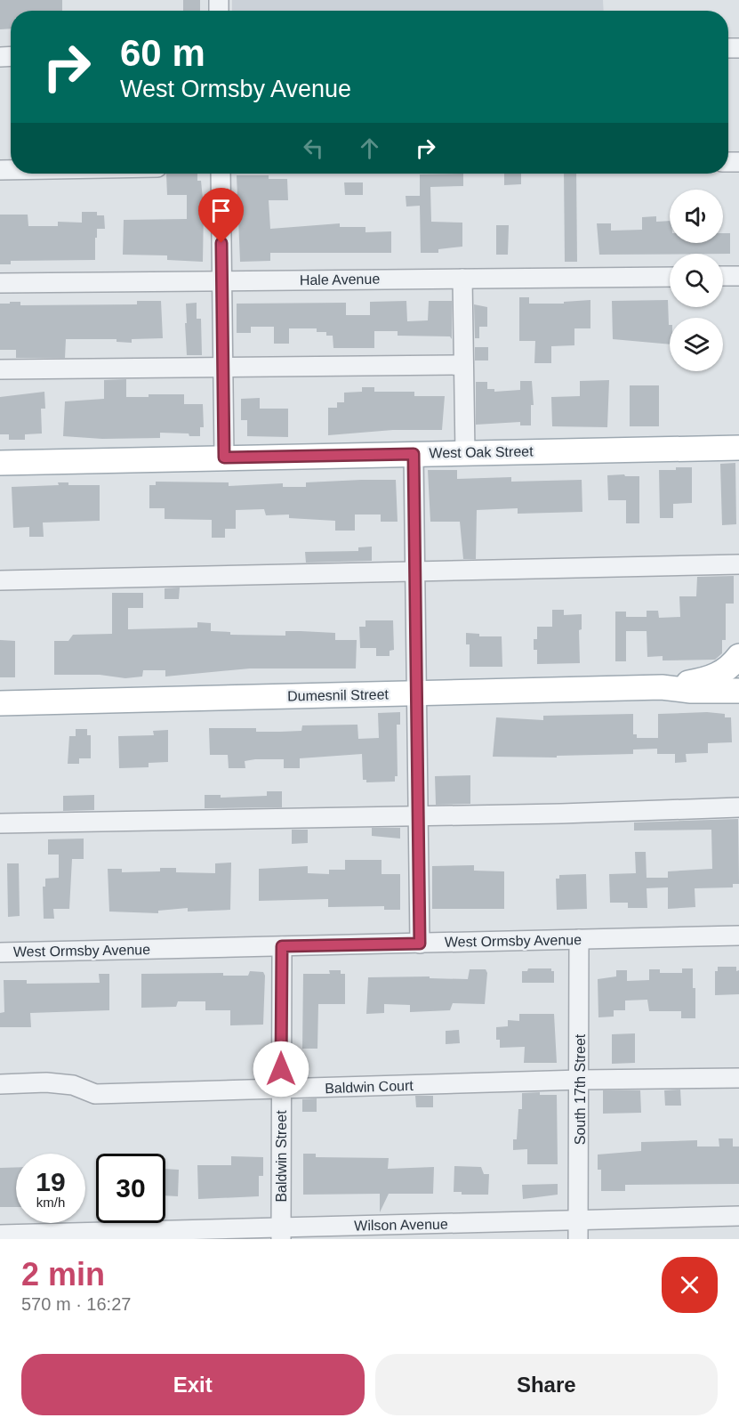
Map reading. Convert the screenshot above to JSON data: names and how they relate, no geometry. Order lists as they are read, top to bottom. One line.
{"streets":{"main road":["West Oak Street","Dumesnil Street"],"street":["Hale Avenue","West Ormsby Avenue","Baldwin Court","South 17th Street","Baldwin Street","Wilson Avenue"]},"crossings":[["West Ormsby Avenue","South 17th Street"],["West Ormsby Avenue","Baldwin Street"],["Baldwin Court","South 17th Street"],["Baldwin Court","Baldwin Street"],["South 17th Street","Wilson Avenue"],["Baldwin Street","Wilson Avenue"]],"page":{"turn":["60 m","West Ormsby Avenue"],"speed":"19 km/h","limit":"30","heading":["2 min","570 m · 16:27"],"buttons":["Exit","Share"]}}
